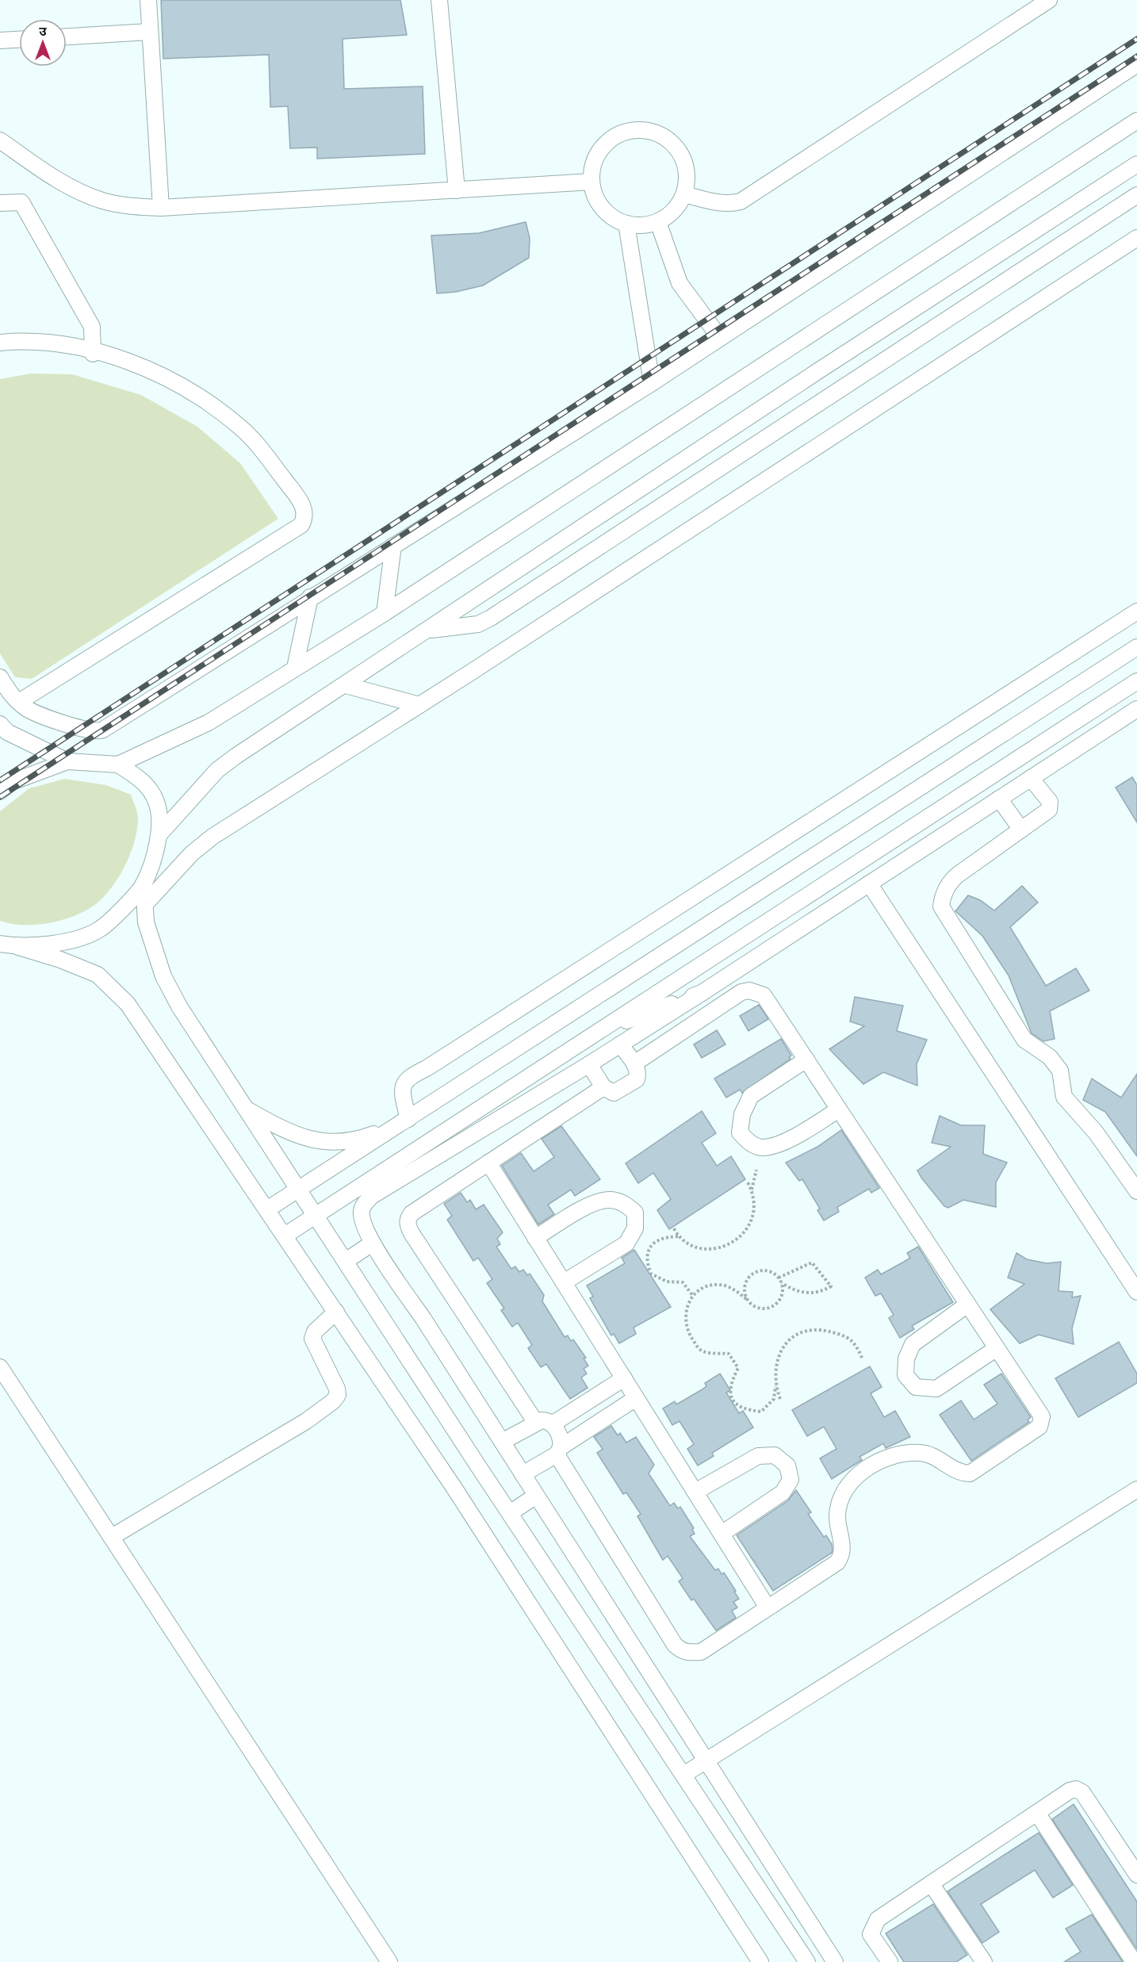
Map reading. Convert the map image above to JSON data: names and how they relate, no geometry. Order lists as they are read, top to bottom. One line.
{"north":"top"}
